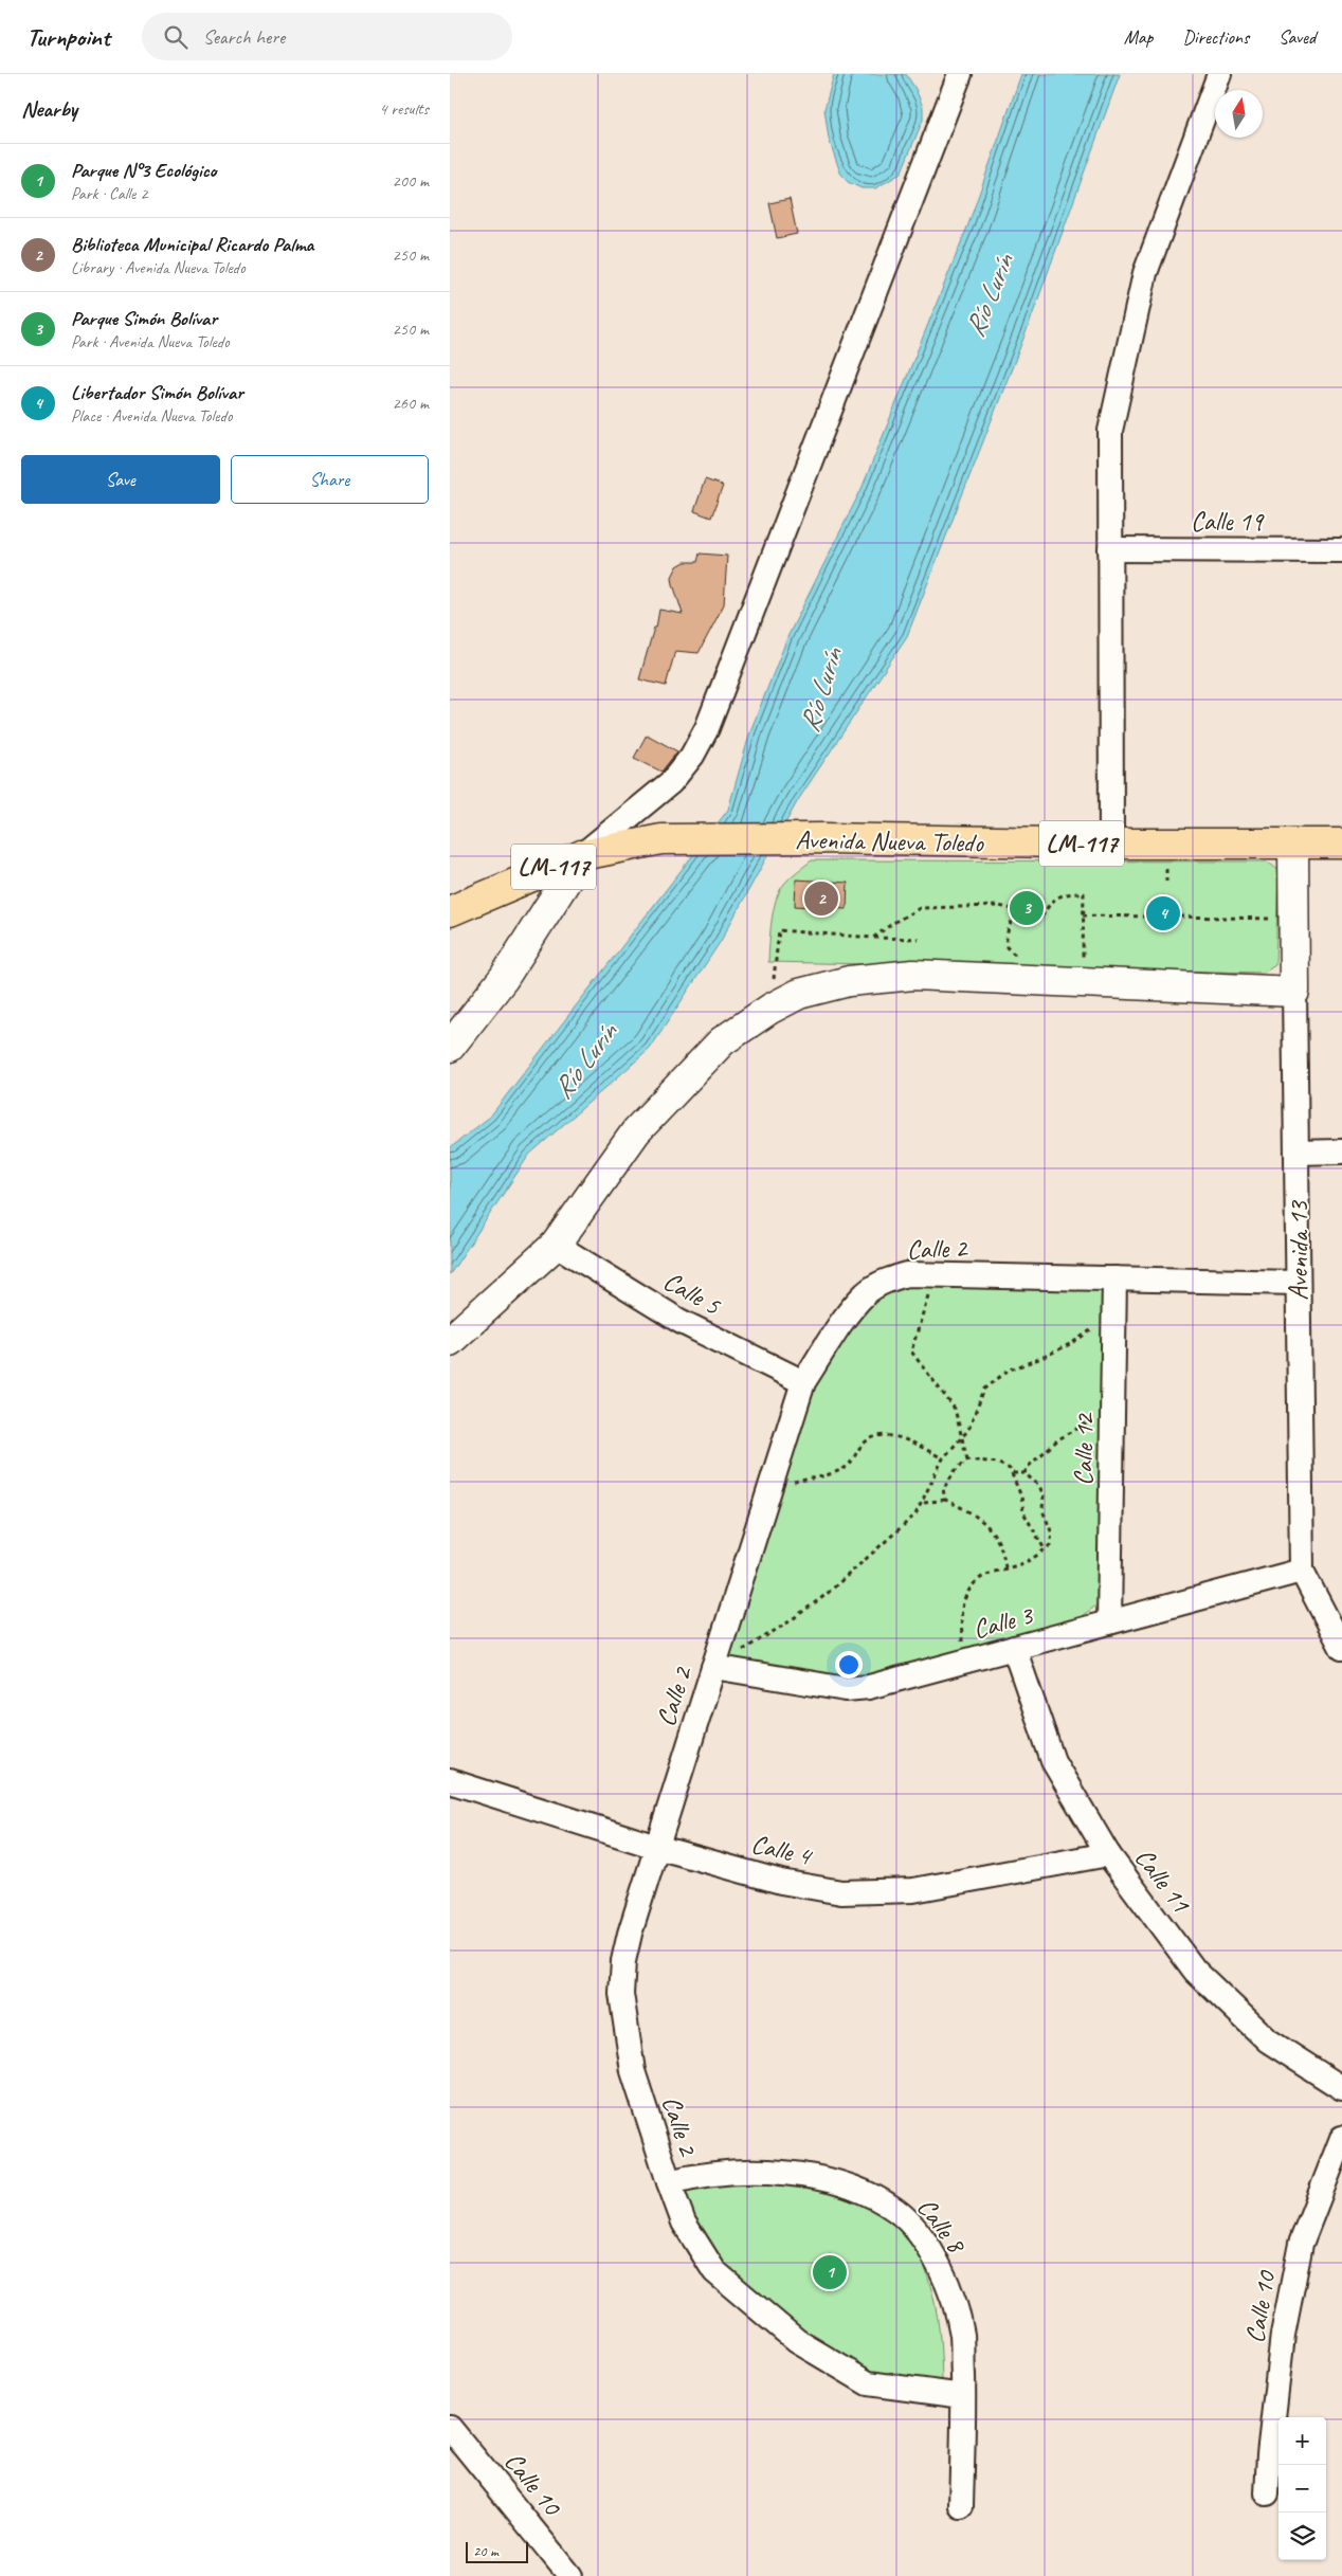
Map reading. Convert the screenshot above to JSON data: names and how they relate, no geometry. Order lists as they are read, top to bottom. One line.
{"streets":{"main road":["Avenida Nueva Toledo","LM-117"],"street":["Calle 19","Calle 2","Avenida 13","Calle 5","Calle 12","Calle 3","Calle 4","Calle 11","Calle 8","Calle 10"]},"crossings":[["Avenida Nueva Toledo","Avenida 13"],["Calle 2","Avenida 13"],["Calle 2","Calle 5"],["Calle 2","Calle 12"],["Calle 2","Calle 3"],["Calle 2","Calle 4"],["Calle 2","Calle 8"],["Avenida 13","Calle 3"],["Calle 12","Calle 3"],["Calle 3","Calle 11"],["Calle 4","Calle 11"]],"water":["Río Lurín"],"scale_bar":"20 m","north":"top","page":{"header":"Turnpoint","search":"Search here","nav":["Map","Directions","Saved"],"heading":["Nearby","4 results"],"list":[{"mark":"1","name":"Parque N°3 Ecológico","note":"Park · Calle 2","value":"200 m"},{"mark":"2","name":"Biblioteca Municipal Ricardo Palma","note":"Library · Avenida Nueva Toledo","value":"250 m"},{"mark":"3","name":"Parque Simón Bolívar","note":"Park · Avenida Nueva Toledo","value":"250 m"},{"mark":"4","name":"Libertador Simón Bolívar","note":"Place · Avenida Nueva Toledo","value":"260 m"}],"buttons":["Save","Share"],"pins":["2","3","4","1"],"map_buttons":["+","−"],"scale":"20 m"}}
